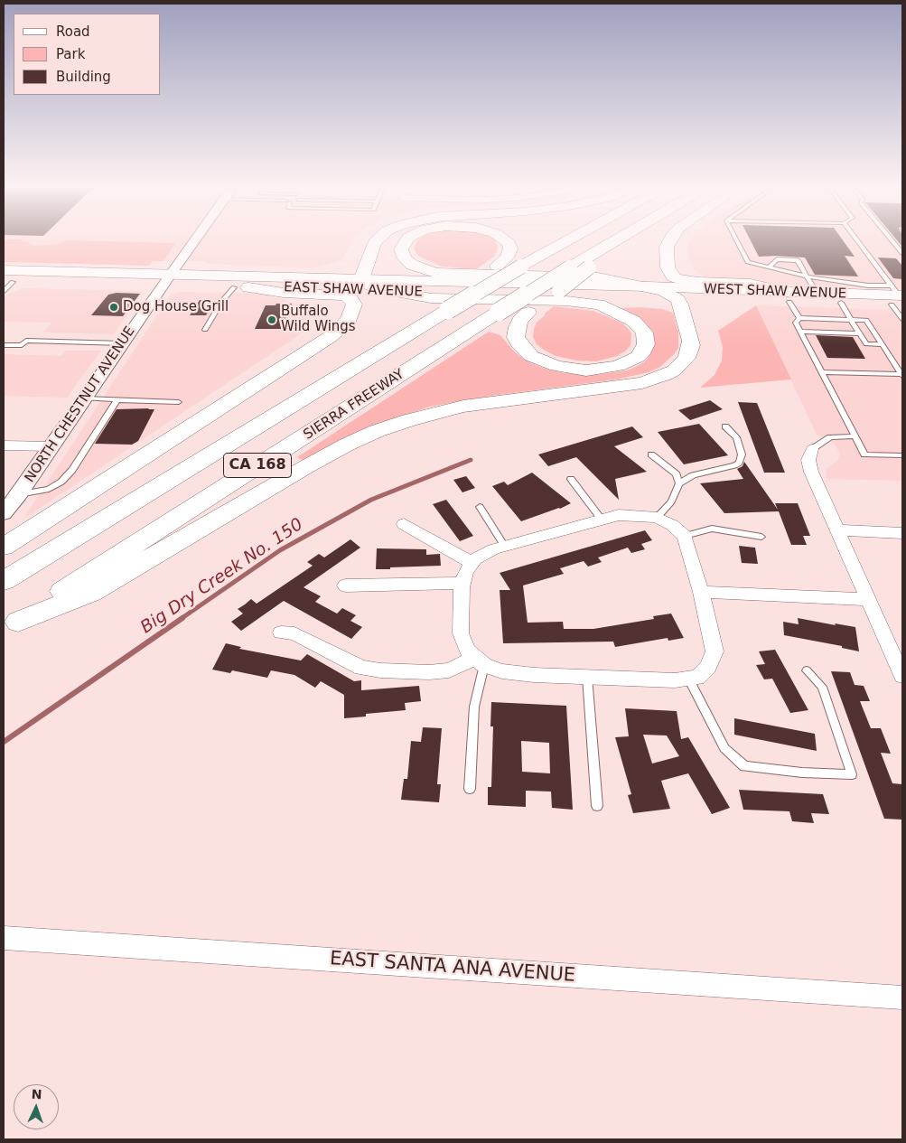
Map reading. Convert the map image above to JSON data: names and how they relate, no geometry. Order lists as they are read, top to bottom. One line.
{"streets":{"main road":["EAST SHAW AVENUE","WEST SHAW AVENUE","SIERRA FREEWAY","CA 168"],"street":["NORTH CHESTNUT AVENUE","EAST SANTA ANA AVENUE"]},"crossings":[["EAST SHAW AVENUE","WEST SHAW AVENUE"],["EAST SHAW AVENUE","NORTH CHESTNUT AVENUE"]],"water":["Big Dry Creek No. 150"],"places":["Dog House Grill","Buffalo Wild Wings"],"legend":["Road","Park","Building"],"north":"top"}
